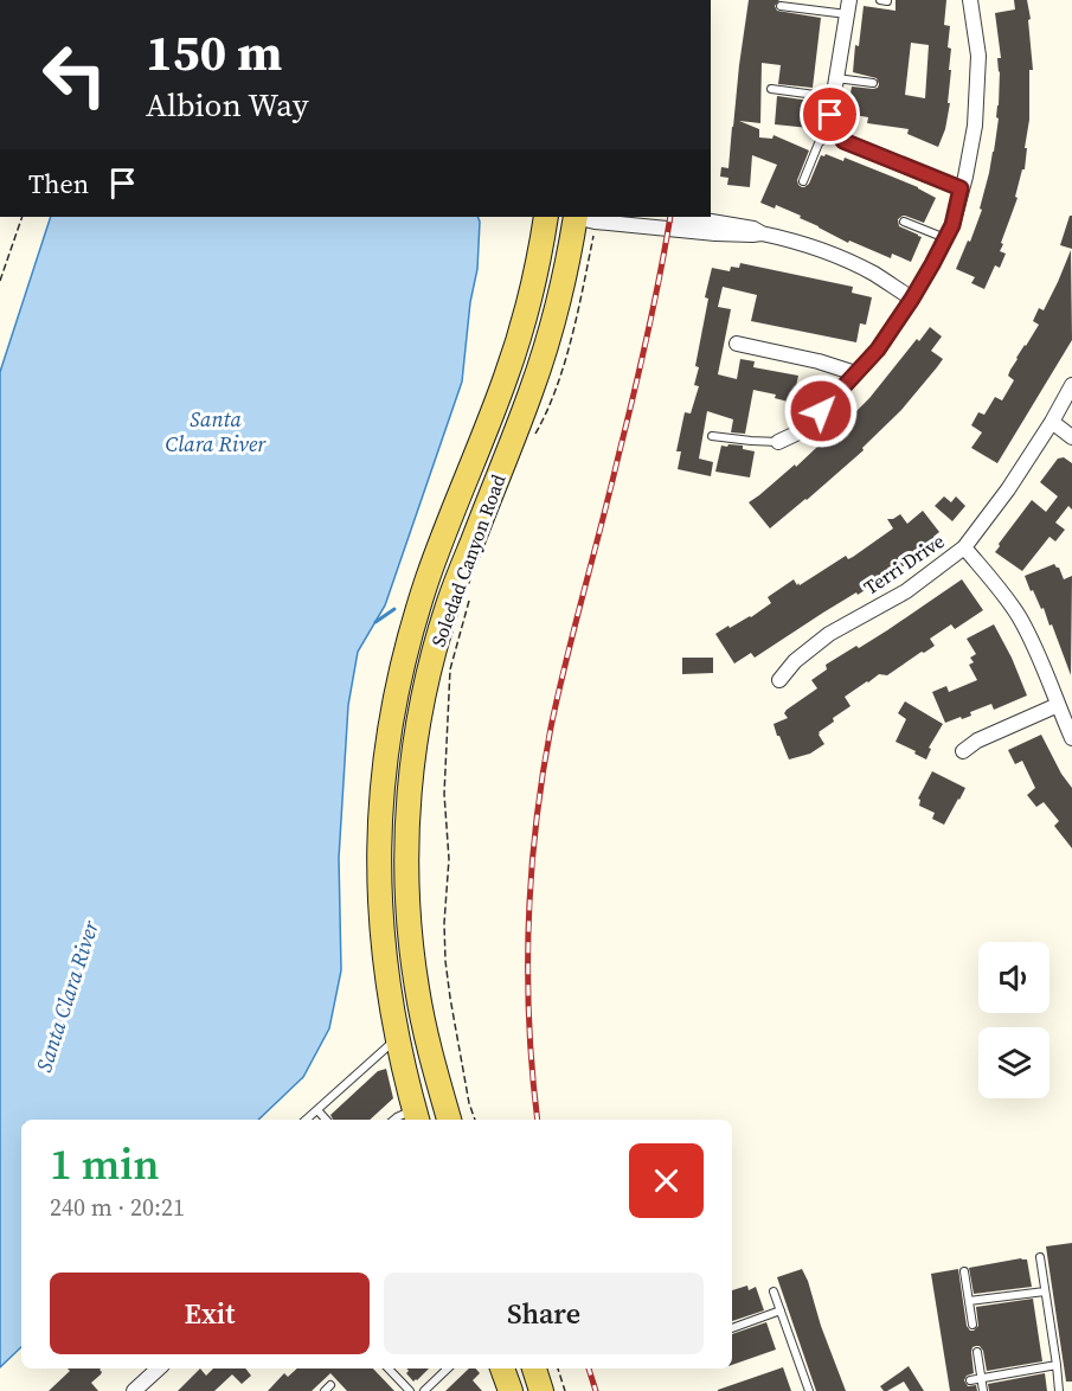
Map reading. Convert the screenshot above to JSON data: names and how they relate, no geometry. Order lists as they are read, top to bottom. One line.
{"streets":{"main road":["Soledad Canyon Road"],"street":["Terri Drive"]},"water":["Santa Clara River"],"page":{"turn":["150 m","Albion Way"],"then":"Then","heading":["1 min","240 m · 20:21"],"buttons":["Exit","Share"]}}
